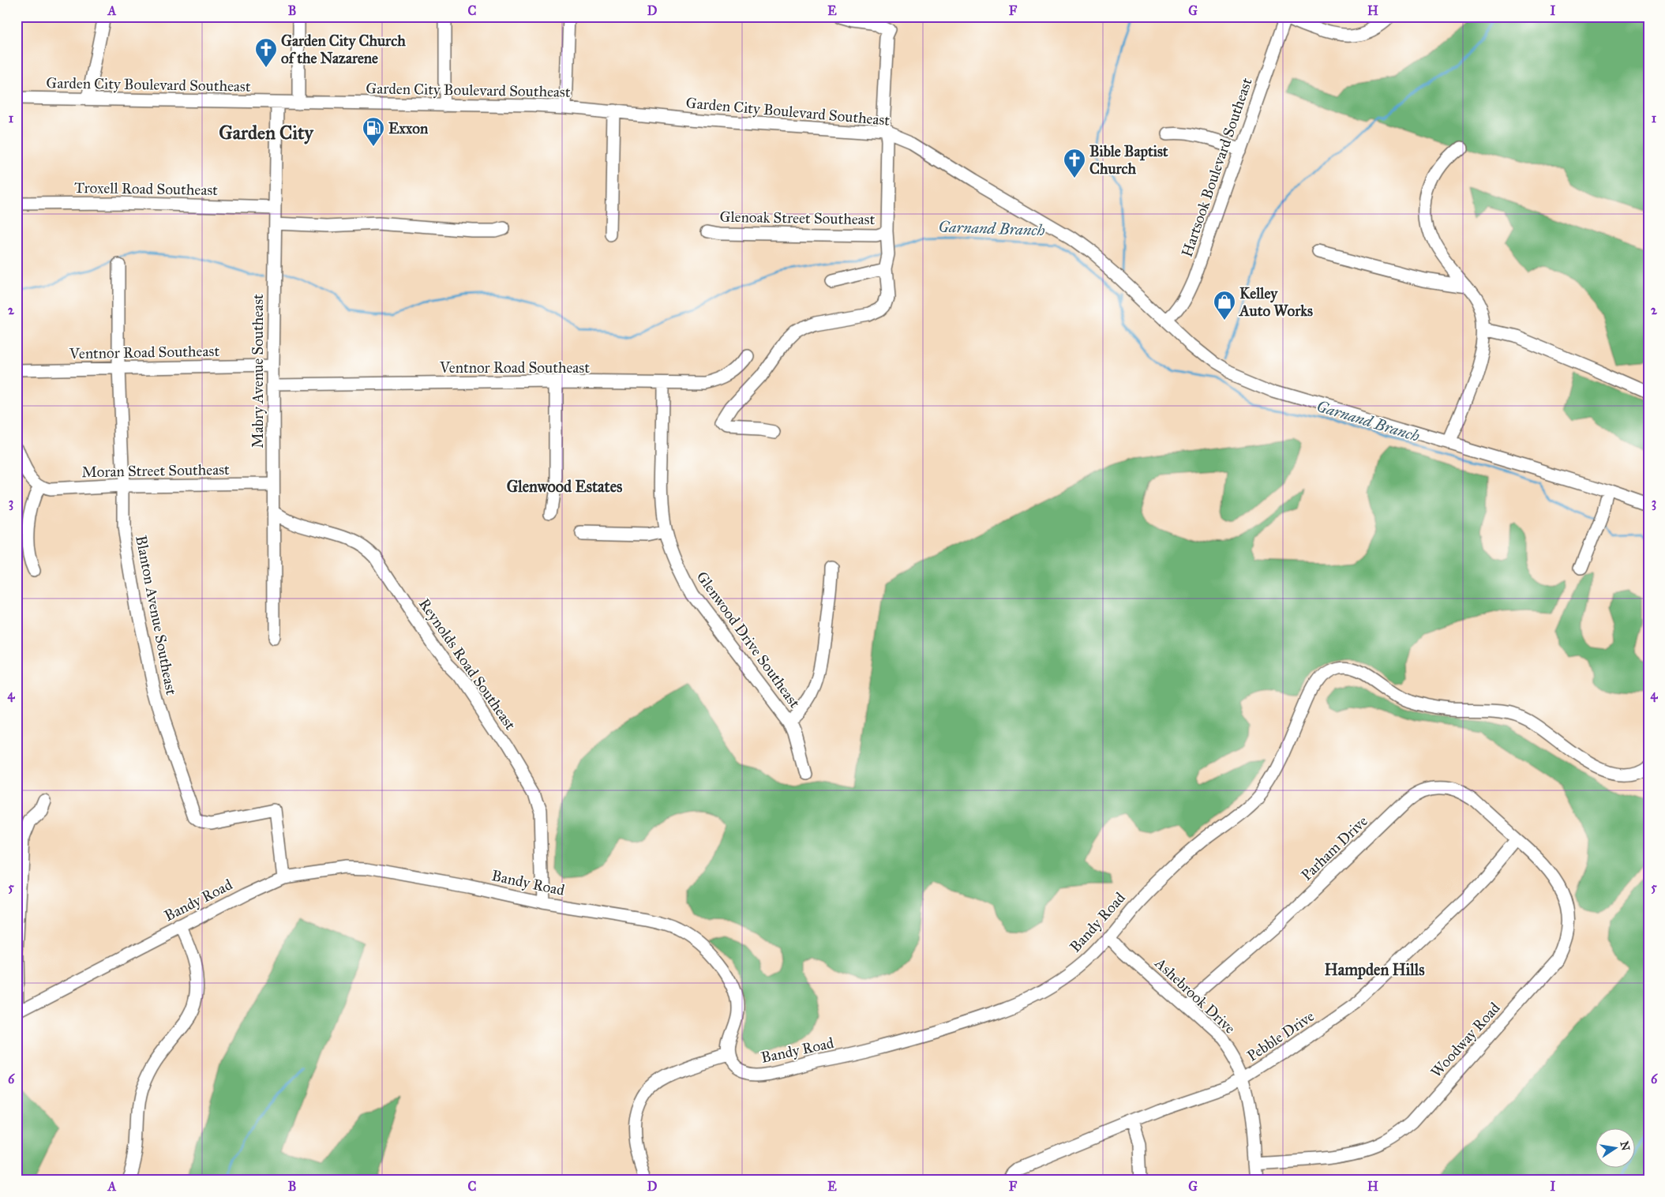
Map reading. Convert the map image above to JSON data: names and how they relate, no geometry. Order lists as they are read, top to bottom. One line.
{"streets":{"street":["Garden City Boulevard Southeast","Hartsook Boulevard Southeast","Troxell Road Southeast","Glenoak Street Southeast","Ventnor Road Southeast","Mabry Avenue Southeast","Moran Street Southeast","Blanton Avenue Southeast","Glenwood Drive Southeast","Reynolds Road Southeast","Parham Drive","Bandy Road","Ashebrook Drive","Pebble Drive","Woodway Road"]},"crossings":[["Garden City Boulevard Southeast","Hartsook Boulevard Southeast"],["Garden City Boulevard Southeast","Mabry Avenue Southeast"],["Troxell Road Southeast","Mabry Avenue Southeast"],["Ventnor Road Southeast","Mabry Avenue Southeast"],["Ventnor Road Southeast","Blanton Avenue Southeast"],["Ventnor Road Southeast","Glenwood Drive Southeast"],["Mabry Avenue Southeast","Moran Street Southeast"],["Mabry Avenue Southeast","Reynolds Road Southeast"],["Moran Street Southeast","Blanton Avenue Southeast"],["Blanton Avenue Southeast","Bandy Road"],["Reynolds Road Southeast","Bandy Road"],["Parham Drive","Ashebrook Drive"],["Parham Drive","Pebble Drive"],["Parham Drive","Woodway Road"],["Bandy Road","Ashebrook Drive"],["Ashebrook Drive","Pebble Drive"],["Ashebrook Drive","Woodway Road"],["Pebble Drive","Woodway Road"]],"districts":["Garden City","Glenwood Estates","Hampden Hills"],"water":["Garnand Branch"],"places":{"church":["Garden City Church of the Nazarene","Bible Baptist Church"],"fuel station":["Exxon"],"shop":["Kelley Auto Works"]},"north":"right","grid":{"columns":["A","B","C","D","E","F","G","H","I"],"rows":["1","2","3","4","5","6"]}}
